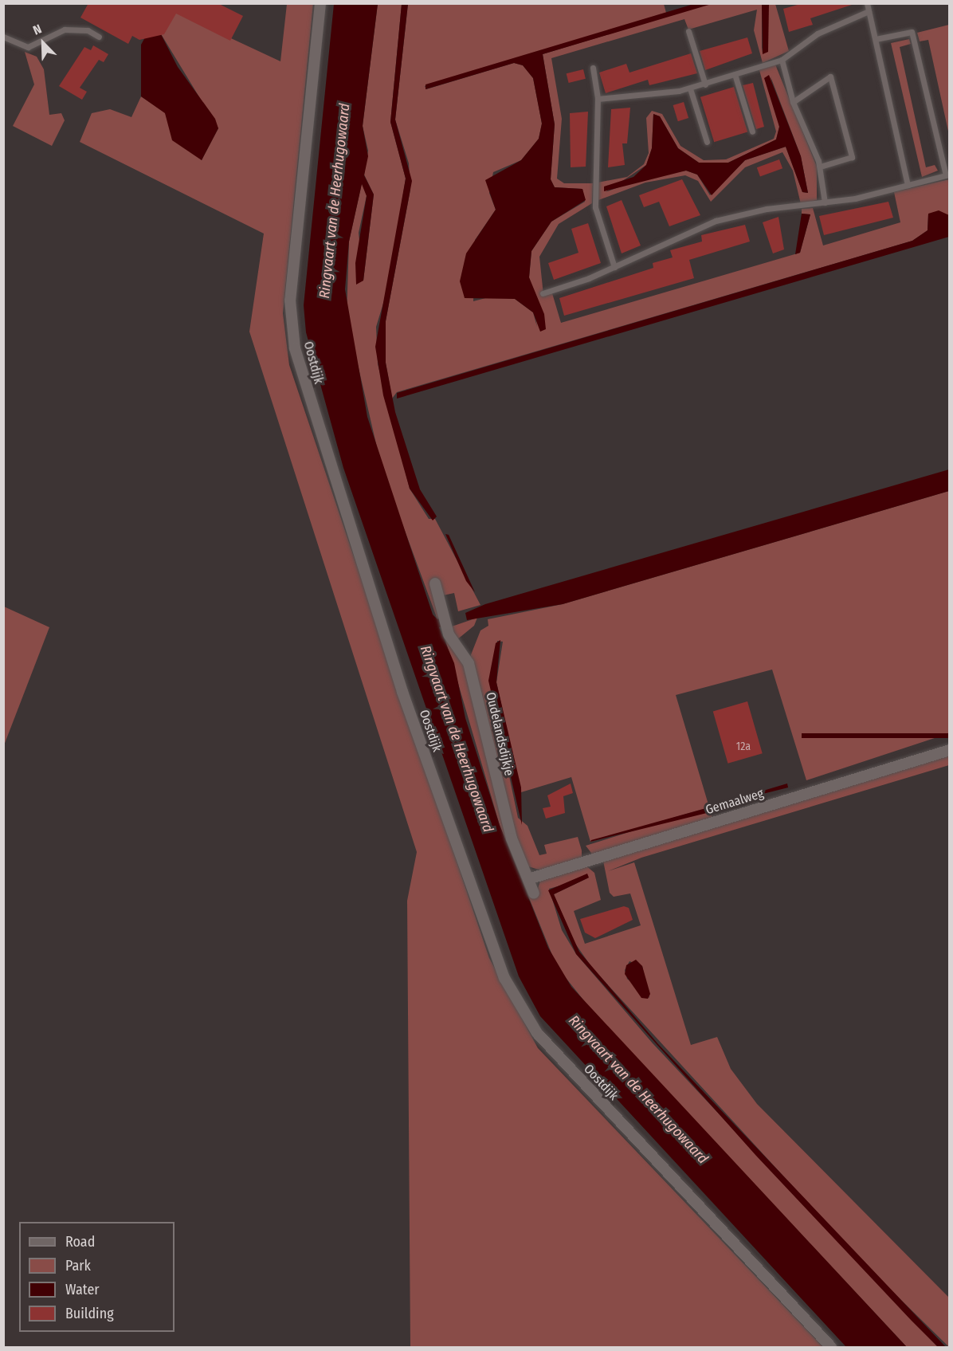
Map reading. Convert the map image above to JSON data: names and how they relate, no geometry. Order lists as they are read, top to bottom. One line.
{"streets":{"street":["Oostdijk","Oudelandsdijkje","Gemaalweg"]},"crossings":[["Oudelandsdijkje","Gemaalweg"]],"water":["Ringvaart van de Heerhugowaard"],"house_numbers":["12a"],"legend":["Road","Park","Water","Building"],"north":"top left"}
